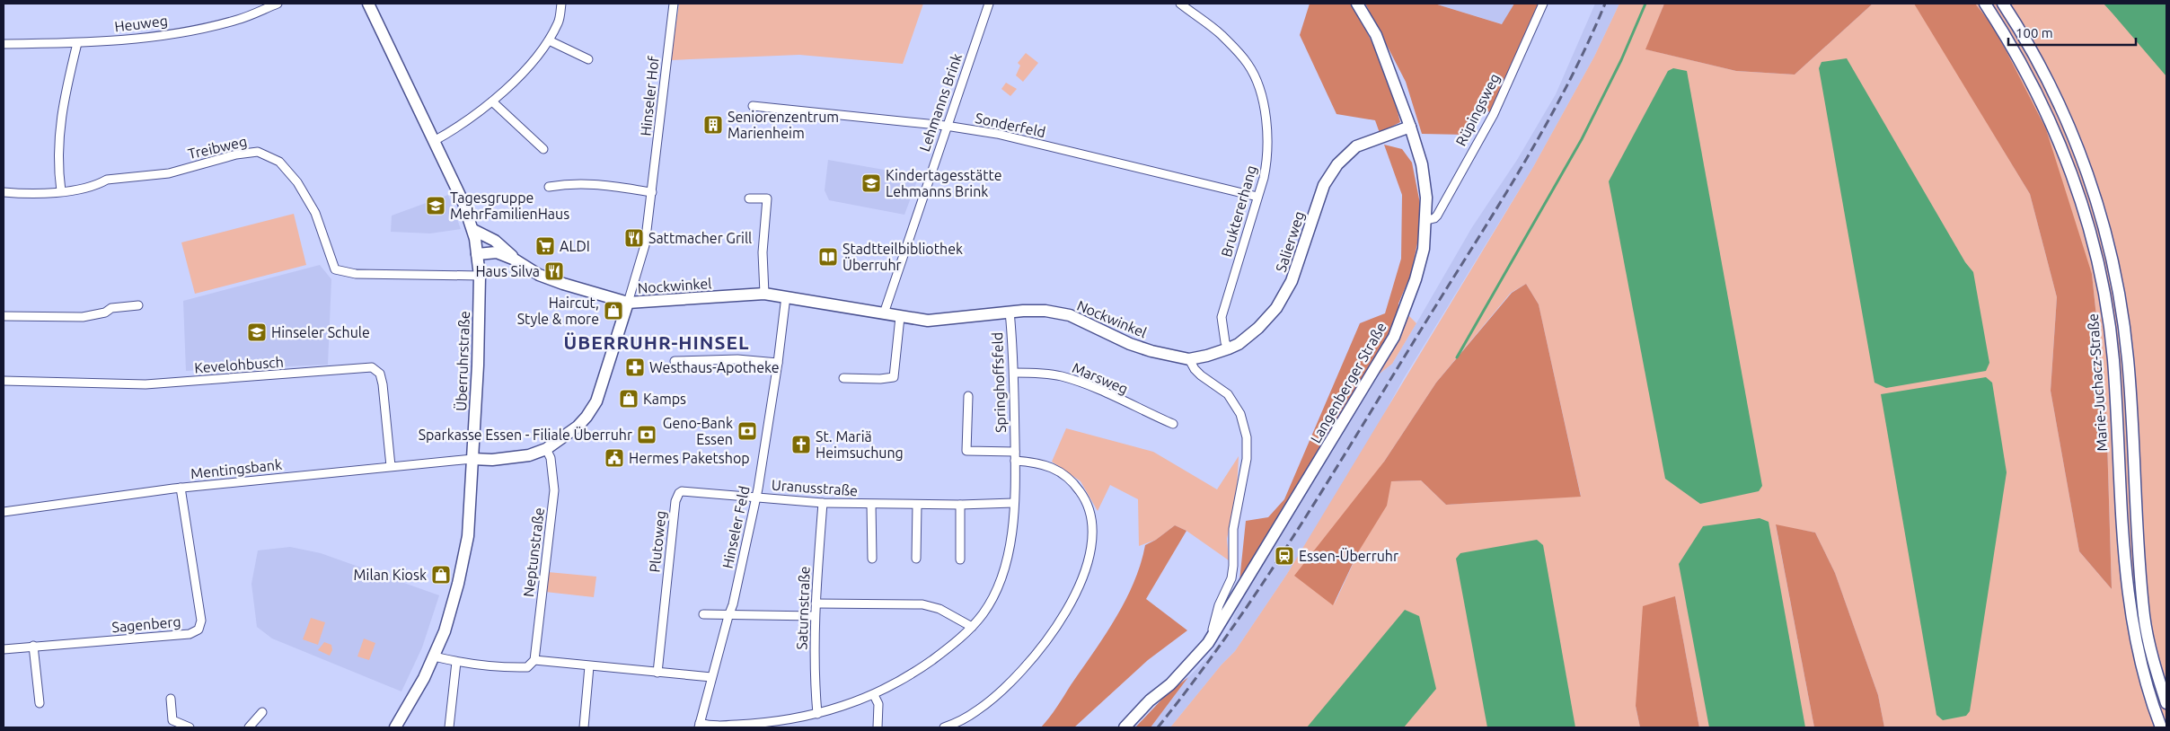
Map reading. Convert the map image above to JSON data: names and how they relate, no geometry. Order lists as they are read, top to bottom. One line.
{"streets":{"main road":["Salierweg","Nockwinkel","Überruhrstraße","Langenberger Straße","Marie-Juchacz-Straße"],"street":["Heuweg","Hinseler Hof","Lehmanns Brink","Rüpingsweg","Sonderfeld","Treibweg","Bruktererhang","Kevelohbusch","Marsweg","Springhoffsfeld","Mentingsbank","Uranusstraße","Hinseler Feld","Plutoweg","Neptunstraße","Saturnstraße","Sagenberg"]},"crossings":[["Hinseler Hof","Nockwinkel"],["Lehmanns Brink","Sonderfeld"],["Lehmanns Brink","Nockwinkel"],["Rüpingsweg","Langenberger Straße"],["Sonderfeld","Bruktererhang"],["Treibweg","Überruhrstraße"],["Bruktererhang","Salierweg"],["Salierweg","Nockwinkel"],["Salierweg","Langenberger Straße"],["Nockwinkel","Überruhrstraße"],["Nockwinkel","Springhoffsfeld"],["Nockwinkel","Hinseler Feld"],["Überruhrstraße","Mentingsbank"],["Kevelohbusch","Mentingsbank"],["Marsweg","Springhoffsfeld"],["Springhoffsfeld","Uranusstraße"],["Springhoffsfeld","Hinseler Feld"],["Springhoffsfeld","Saturnstraße"],["Mentingsbank","Sagenberg"],["Uranusstraße","Hinseler Feld"],["Uranusstraße","Plutoweg"],["Uranusstraße","Saturnstraße"],["Hinseler Feld","Plutoweg"]],"districts":["ÜBERRUHR-HINSEL"],"places":{"building":["Seniorenzentrum Marienheim"],"school or university":["Kindertagesstätte Lehmanns Brink","Tagesgruppe MehrFamilienHaus","Hinseler Schule"],"restaurant":["Sattmacher Grill","Haus Silva"],"supermarket":["ALDI"],"library":["Stadtteilbibliothek Überruhr"],"shop":["Haircut, Style & more","Kamps","Milan Kiosk"],"pharmacy":["Westhaus-Apotheke"],"bank":["Geno-Bank Essen","Sparkasse Essen - Filiale Überruhr"],"church":["St. Mariä Heimsuchung"],"public building":["Hermes Paketshop"],"station":["Essen-Überruhr"]},"scale_bar":"100 m"}
